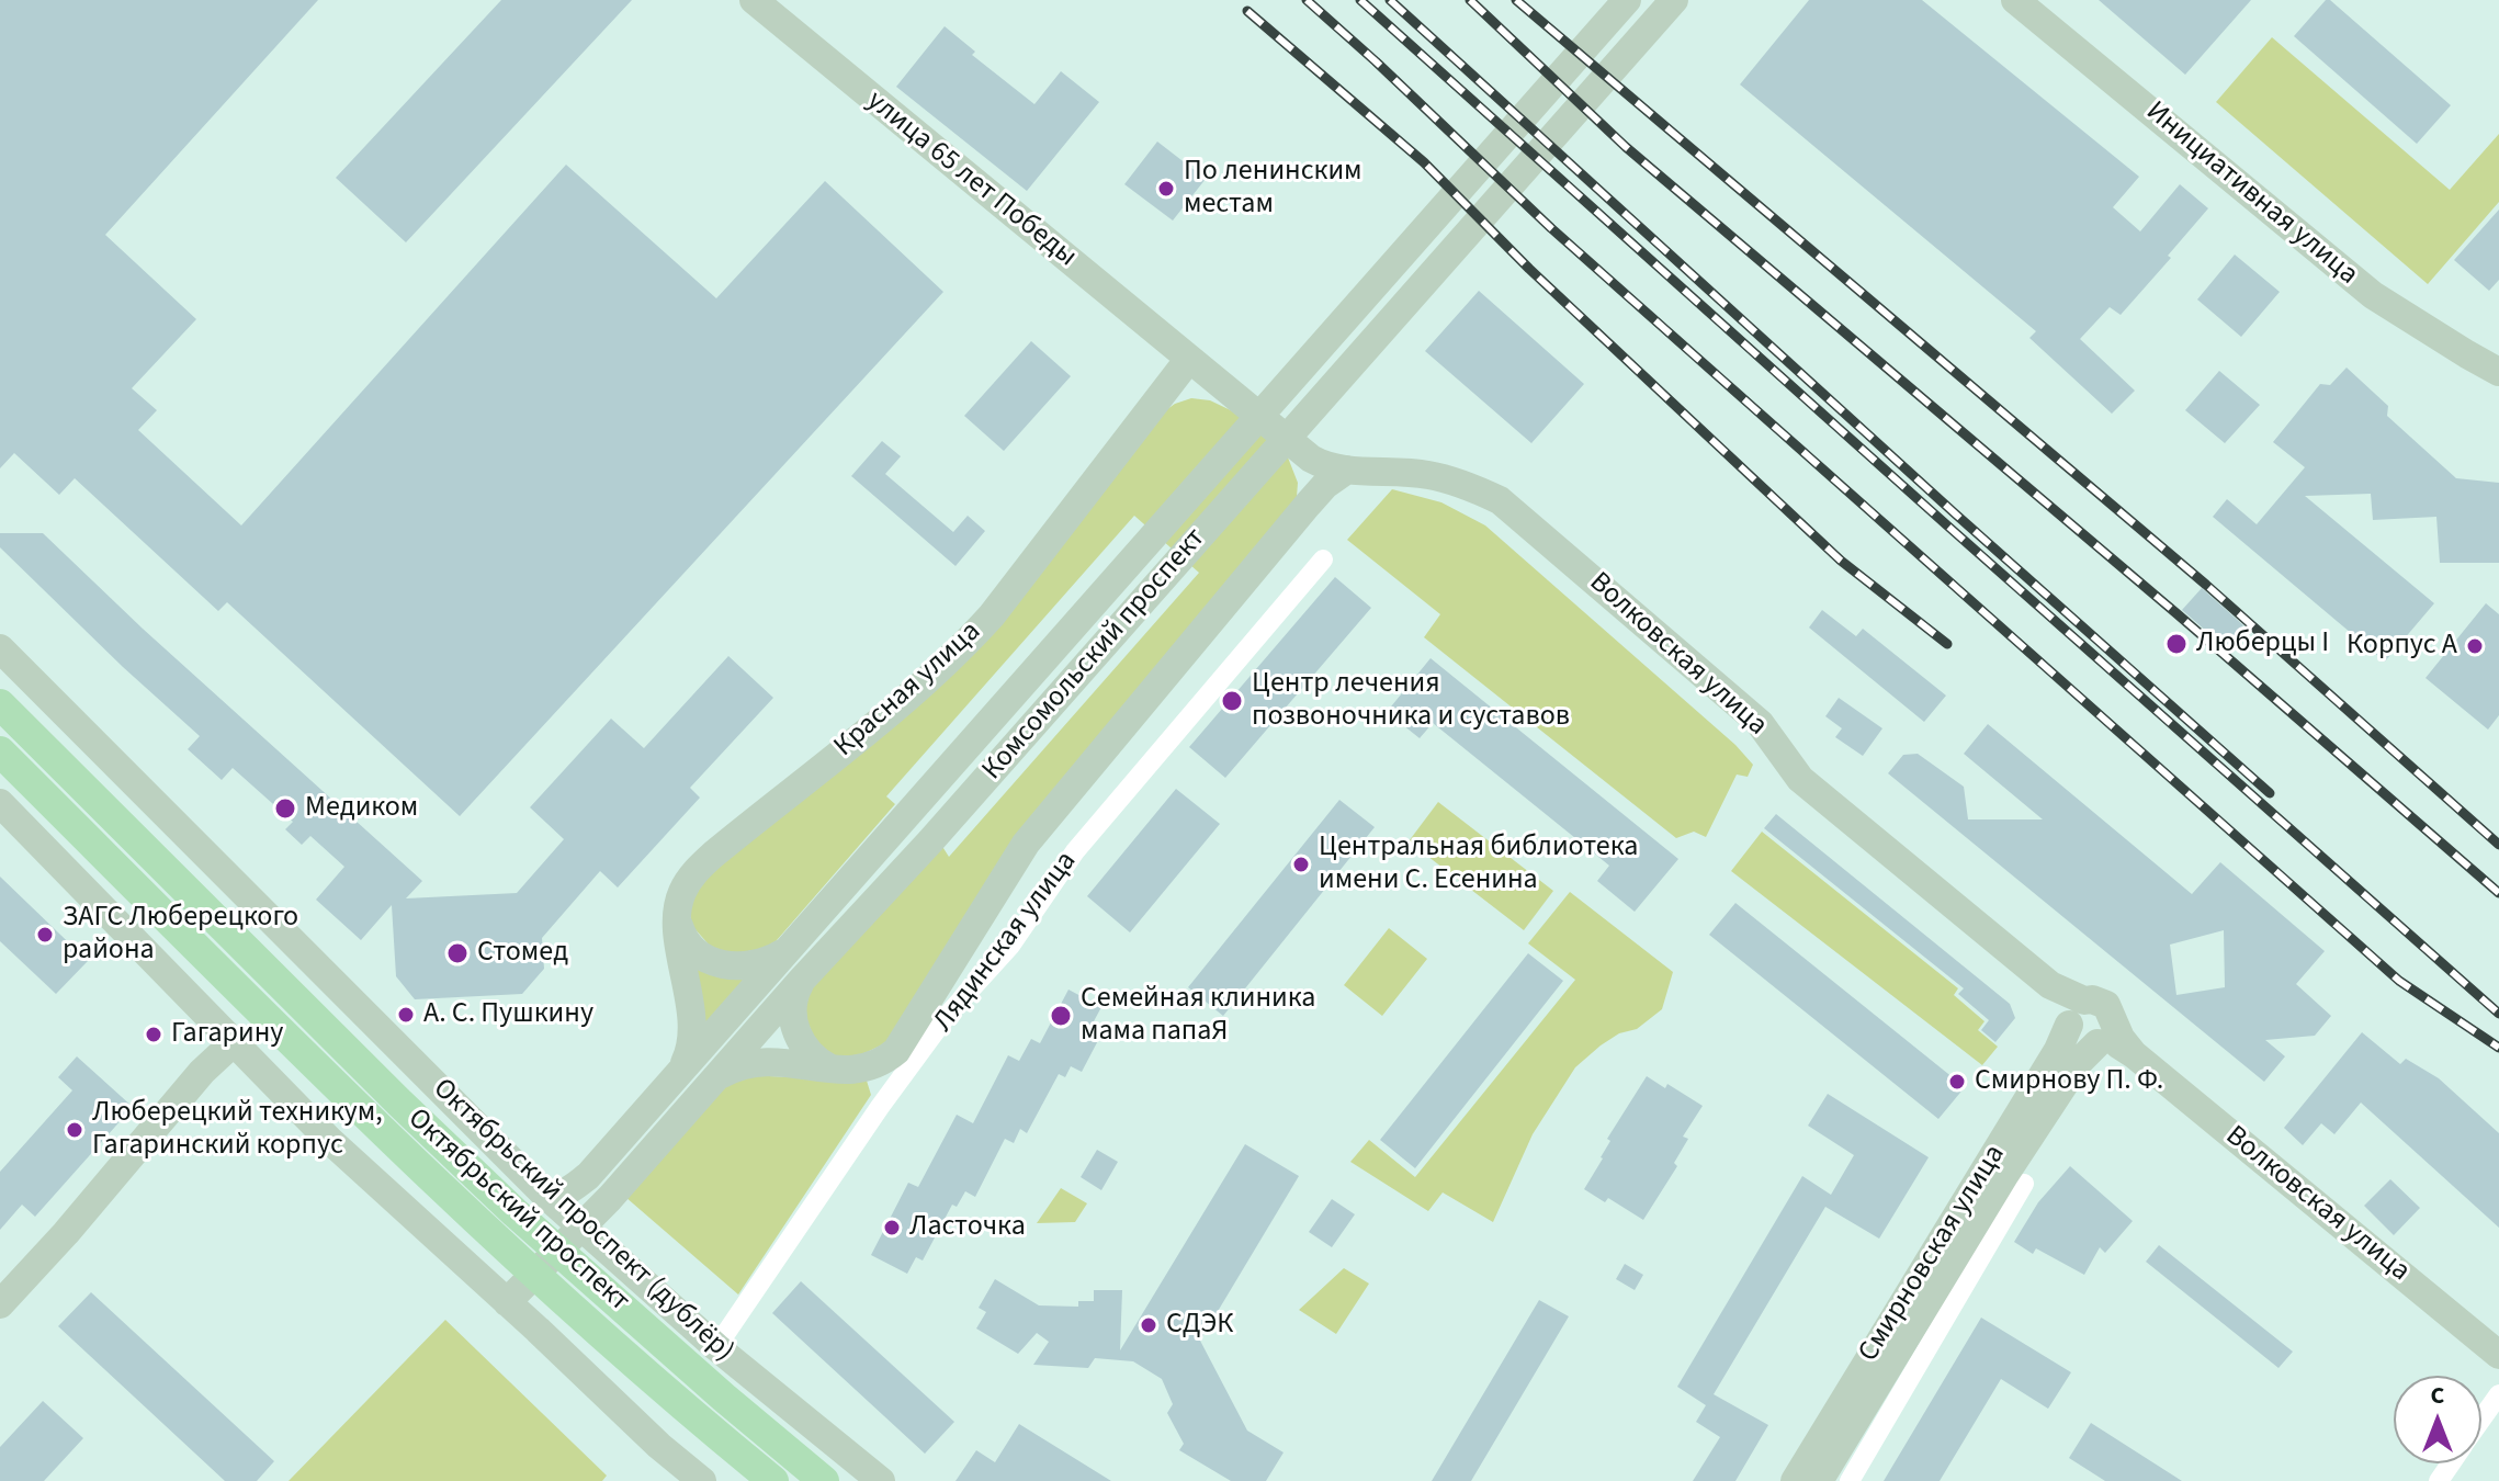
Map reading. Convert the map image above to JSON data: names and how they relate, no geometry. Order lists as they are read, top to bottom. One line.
{"streets":{"main road":["улица 65 лет Победы","Инициативная улица","Комсомольский проспект","Волковская улица","Красная улица","Лядинская улица","Октябрьский проспект","Октябрьский проспект (дублёр)","Смирновская улица"]},"crossings":[["улица 65 лет Победы","Волковская улица"],["улица 65 лет Победы","Красная улица"],["улица 65 лет Победы","Лядинская улица"],["Комсомольский проспект","Лядинская улица"],["Комсомольский проспект","Октябрьский проспект (дублёр)"],["Волковская улица","Лядинская улица"],["Волковская улица","Смирновская улица"],["Лядинская улица","Октябрьский проспект (дублёр)"]],"places":["По ленинским местам","Люберцы I","Корпус А","Центр лечения позвоночника и суставов","Медиком","Центральная библиотека имени С. Есенина","ЗАГС Люберецкого района","Стомед","А. С. Пушкину","Семейная клиника мама папаЯ","Гагарину","Смирнову П. Ф.","Люберецкий техникум, Гагаринский корпус","Ласточка","СДЭК"],"north":"top"}
